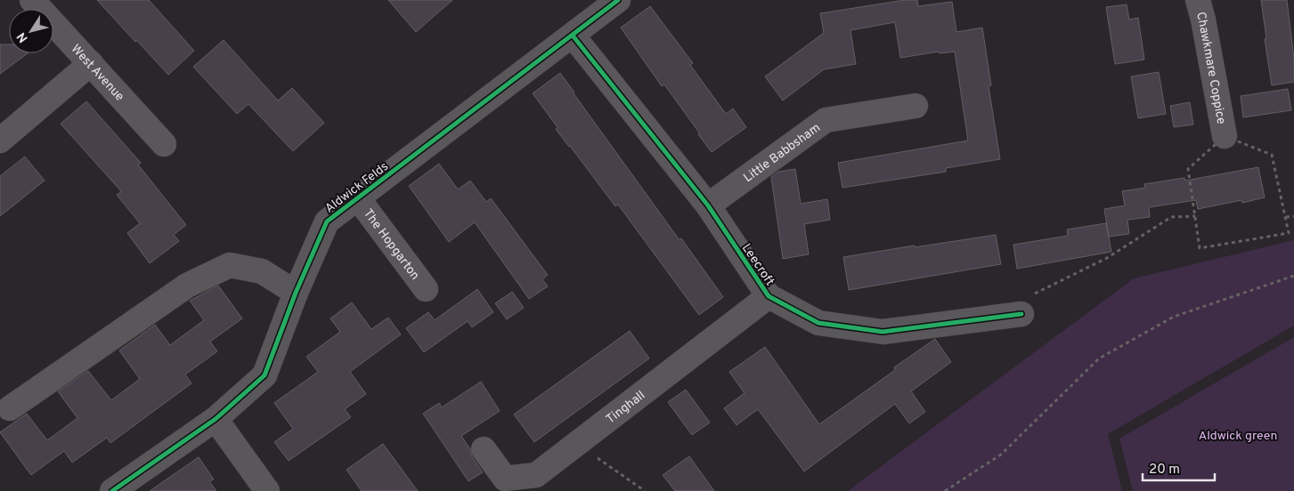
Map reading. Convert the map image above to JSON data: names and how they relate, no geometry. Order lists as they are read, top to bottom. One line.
{"streets":{"street":["Chawkmare Coppice","West Avenue","Little Babbsham","Aldwick Felds","The Hopgarton","Leecroft","Tinghall"]},"crossings":[["Little Babbsham","Leecroft"],["Aldwick Felds","The Hopgarton"],["Aldwick Felds","Leecroft"],["Leecroft","Tinghall"]],"parks":["Aldwick green"],"scale_bar":"20 m","north":"bottom left"}
